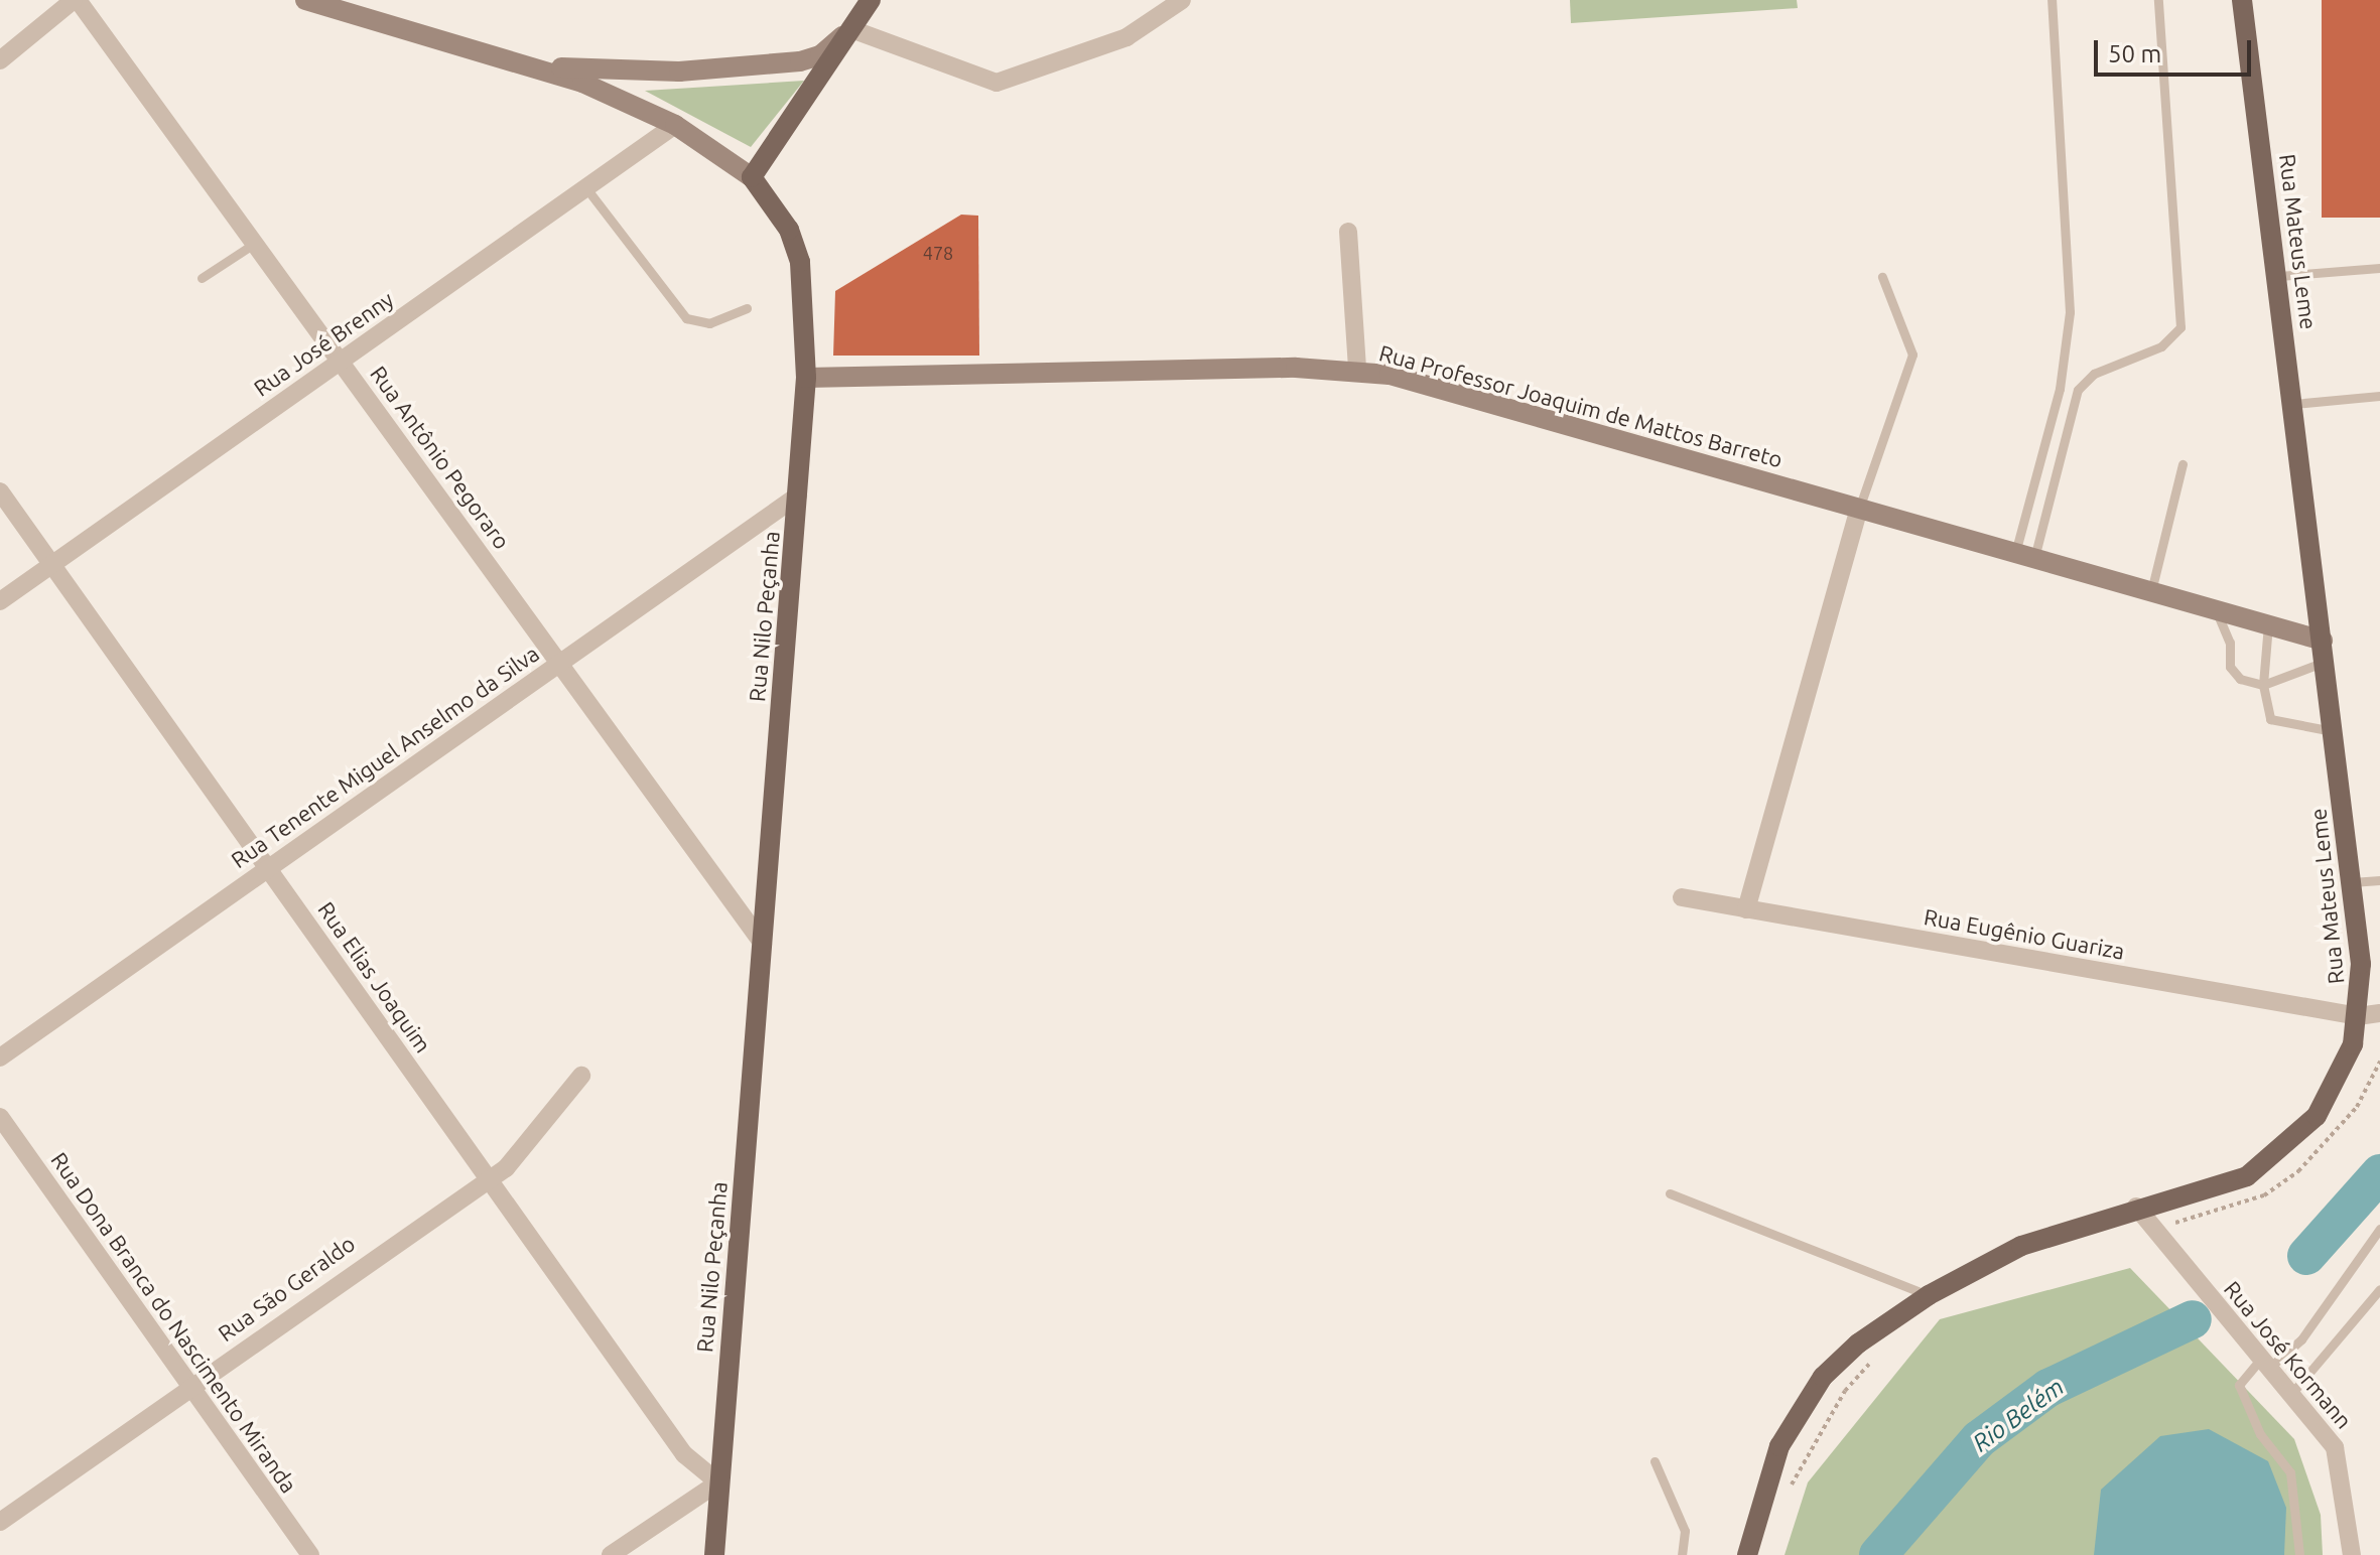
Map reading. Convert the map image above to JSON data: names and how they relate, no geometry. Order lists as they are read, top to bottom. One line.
{"streets":{"main road":["Rua Mateus Leme","Rua Professor Joaquim de Mattos Barreto","Rua Nilo Peçanha"],"street":["Rua José Brenny","Rua Antônio Pegoraro","Rua Tenente Miguel Anselmo da Silva","Rua Eugênio Guariza","Rua Elias Joaquim","Rua São Geraldo","Rua Dona Branca do Nascimento Miranda","Rua José Kormann"]},"crossings":[["Rua Mateus Leme","Rua Professor Joaquim de Mattos Barreto"],["Rua Mateus Leme","Rua Eugênio Guariza"],["Rua Mateus Leme","Rua José Kormann"],["Rua José Brenny","Rua Antônio Pegoraro"],["Rua José Brenny","Rua Nilo Peçanha"],["Rua José Brenny","Rua Elias Joaquim"],["Rua Professor Joaquim de Mattos Barreto","Rua Nilo Peçanha"],["Rua Antônio Pegoraro","Rua Nilo Peçanha"],["Rua Antônio Pegoraro","Rua Tenente Miguel Anselmo da Silva"],["Rua Nilo Peçanha","Rua Tenente Miguel Anselmo da Silva"],["Rua Nilo Peçanha","Rua Elias Joaquim"],["Rua Tenente Miguel Anselmo da Silva","Rua Elias Joaquim"],["Rua Elias Joaquim","Rua São Geraldo"],["Rua São Geraldo","Rua Dona Branca do Nascimento Miranda"]],"water":["Rio Belém"],"house_numbers":["478"],"scale_bar":"50 m"}
